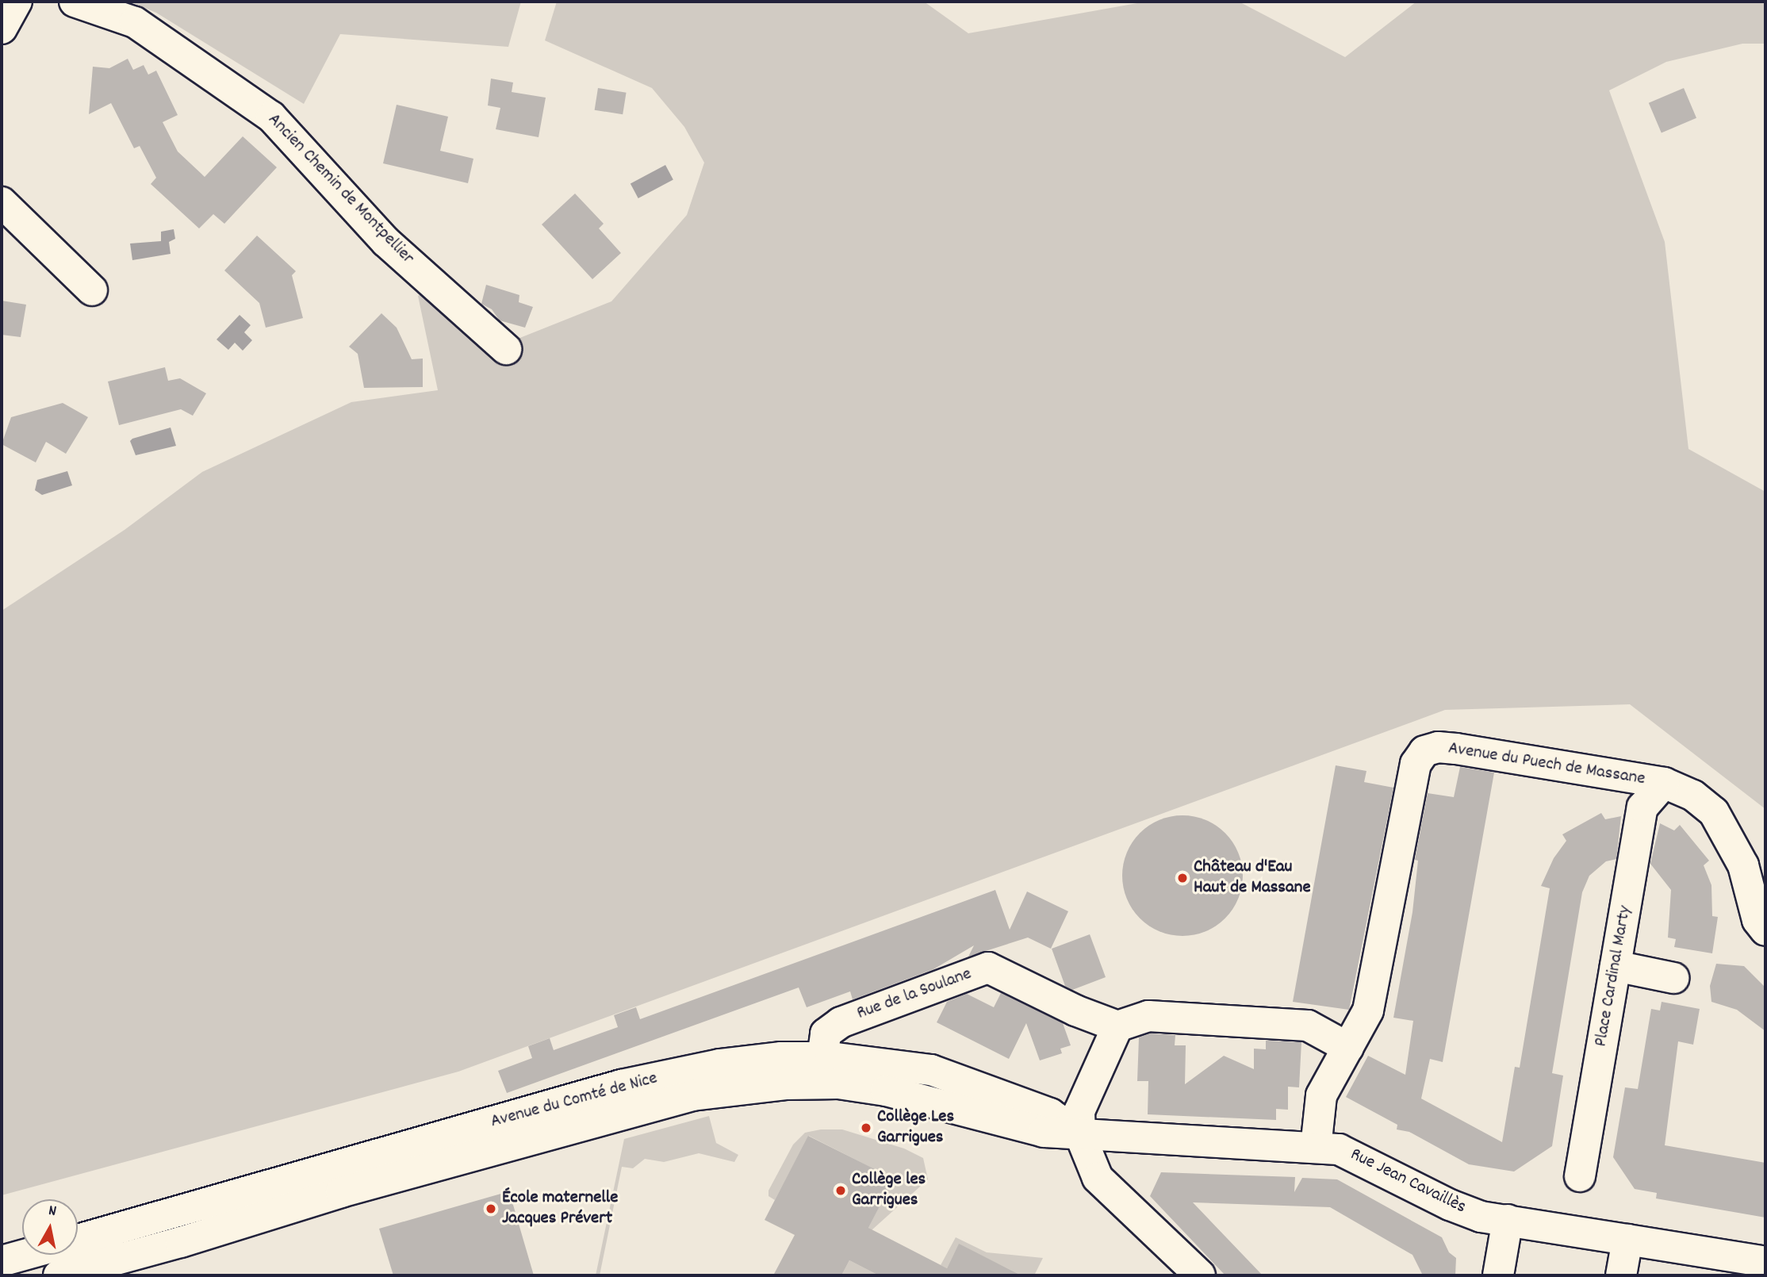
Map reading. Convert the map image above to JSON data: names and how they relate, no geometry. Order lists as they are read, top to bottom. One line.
{"streets":{"street":["Ancien Chemin de Montpellier","Avenue du Puech de Massane","Place Cardinal Marty","Rue de la Soulane","Avenue du Comté de Nice","Rue Jean Cavaillès"]},"crossings":[["Avenue du Puech de Massane","Place Cardinal Marty"],["Avenue du Puech de Massane","Rue Jean Cavaillès"],["Rue de la Soulane","Avenue du Comté de Nice"],["Avenue du Comté de Nice","Rue Jean Cavaillès"]],"places":["Château d'Eau Haut de Massane","Collège Les Garrigues","Collège les Garrigues","École maternelle Jacques Prévert"],"north":"top"}
